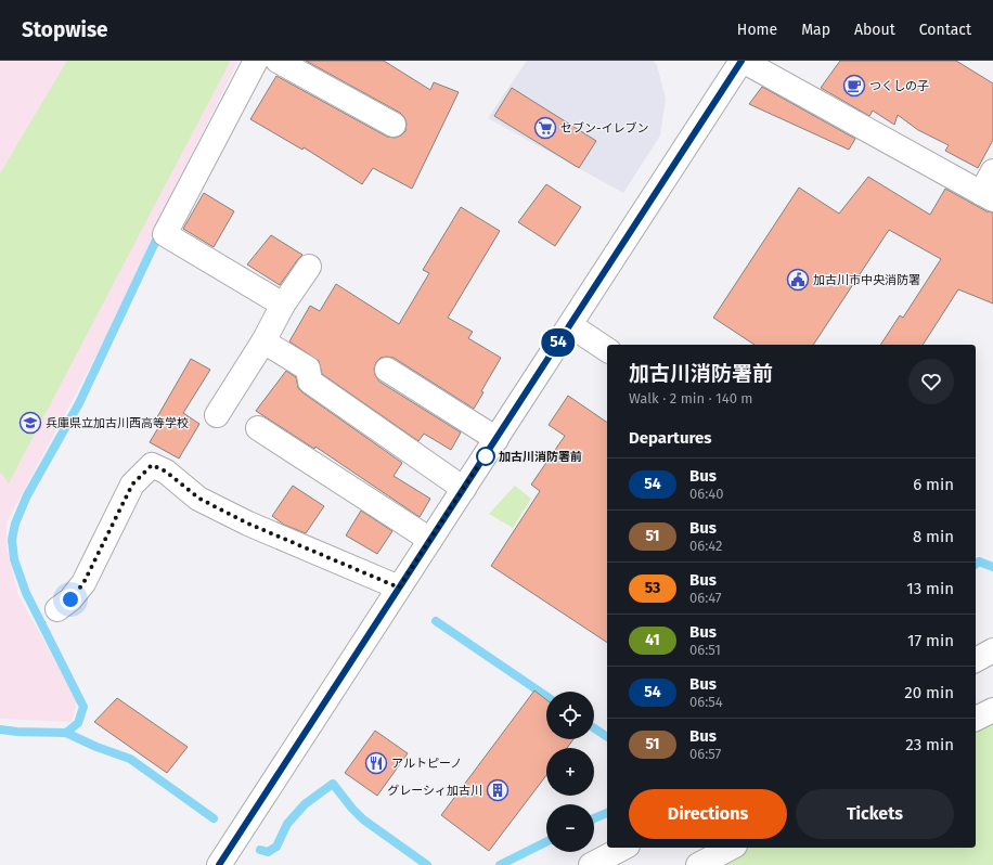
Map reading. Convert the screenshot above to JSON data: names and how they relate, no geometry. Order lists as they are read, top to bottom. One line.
{"places":{"cafe":["つくしの子"],"supermarket":["セブン-イレブン"],"public building":["加古川市中央消防署"],"school or university":["兵庫県立加古川西高等学校"],"other":["加古川消防署前"],"restaurant":["アルトピーノ"],"building":["グレーシィ加古川"]},"lines":["bus line 54"],"page":{"header":"Stopwise","nav":["Home","Map","About","Contact"],"on_map":"54","heading":[["加古川消防署前","Walk · 2 min · 140 m"],"Departures"],"list":[{"mark":"54","name":"Bus","note":"06:40","value":"6 min"},{"mark":"51","name":"Bus","note":"06:42","value":"8 min"},{"mark":"53","name":"Bus","note":"06:47","value":"13 min"},{"mark":"41","name":"Bus","note":"06:51","value":"17 min"},{"mark":"54","name":"Bus","note":"06:54","value":"20 min"},{"mark":"51","name":"Bus","note":"06:57","value":"23 min"}],"map_buttons":["+","−"],"buttons":["Directions","Tickets"]}}
